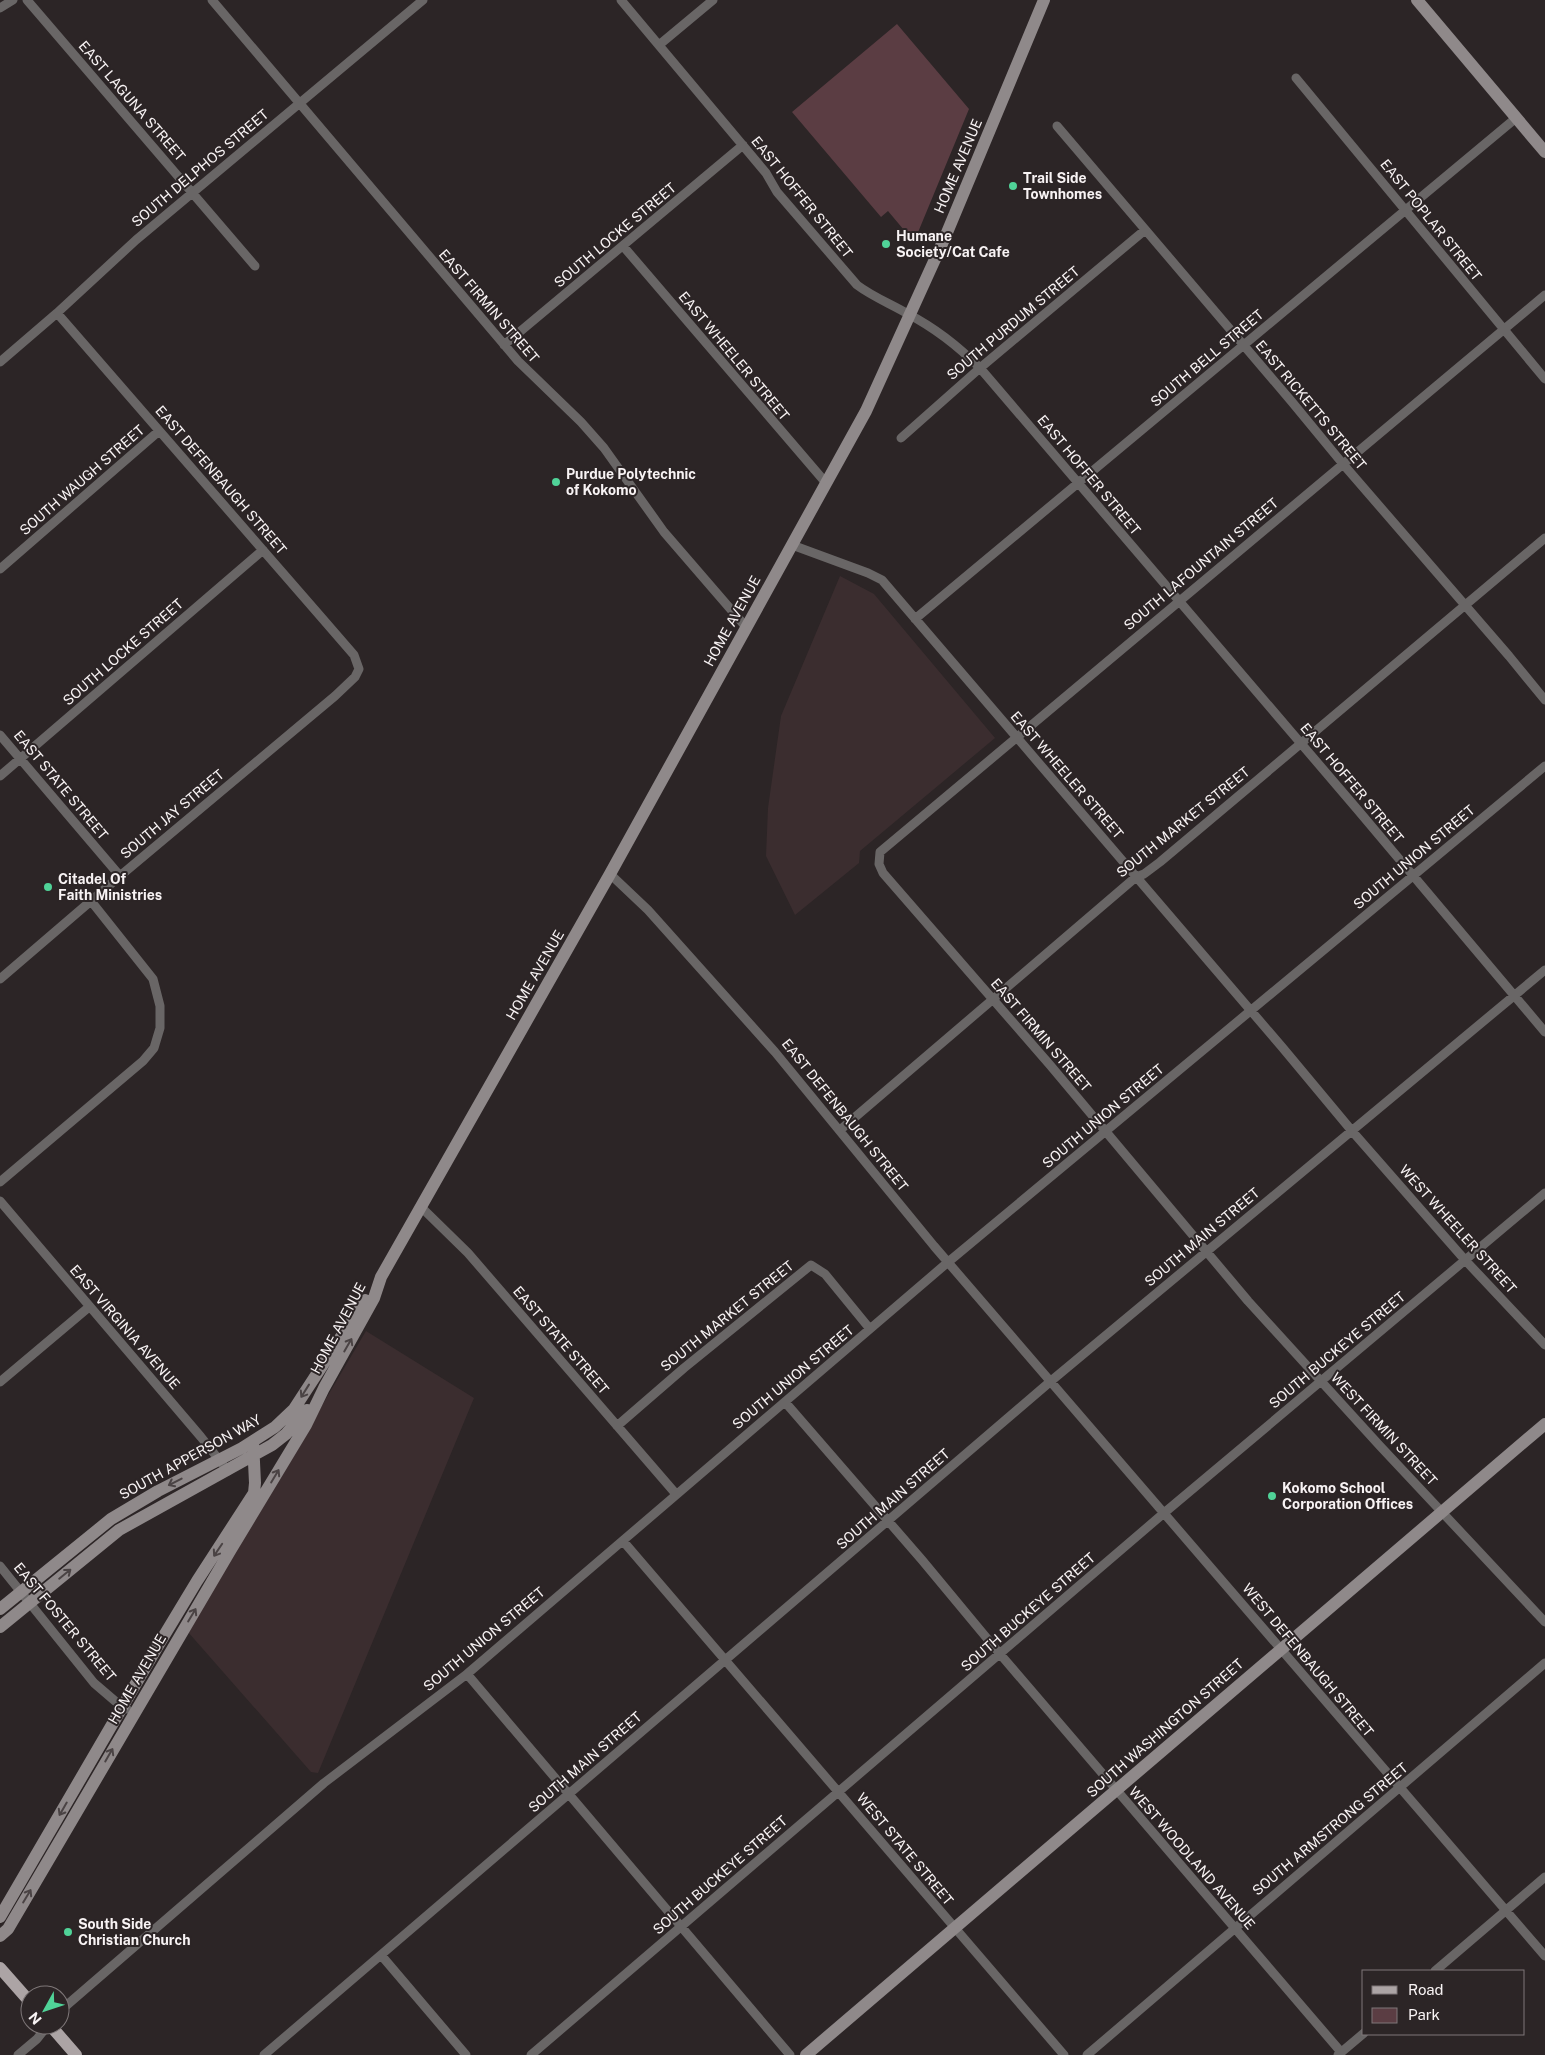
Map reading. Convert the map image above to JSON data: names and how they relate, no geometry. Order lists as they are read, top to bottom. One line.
{"streets":{"main road":["HOME AVENUE","SOUTH APPERSON WAY","SOUTH WASHINGTON STREET"],"street":["EAST LAGUNA STREET","SOUTH DELPHOS STREET","EAST HOFFER STREET","EAST POPLAR STREET","SOUTH LOCKE STREET","EAST FIRMIN STREET","SOUTH PURDUM STREET","EAST WHEELER STREET","SOUTH BELL STREET","EAST RICKETTS STREET","SOUTH WAUGH STREET","EAST DEFENBAUGH STREET","SOUTH LAFOUNTAIN STREET","EAST STATE STREET","SOUTH JAY STREET","SOUTH MARKET STREET","SOUTH UNION STREET","WEST WHEELER STREET","SOUTH MAIN STREET","EAST VIRGINIA AVENUE","SOUTH BUCKEYE STREET","WEST FIRMIN STREET","EAST FOSTER STREET","WEST DEFENBAUGH STREET","SOUTH ARMSTRONG STREET","WEST STATE STREET","WEST WOODLAND AVENUE"]},"crossings":[["EAST LAGUNA STREET","SOUTH DELPHOS STREET"],["HOME AVENUE","EAST HOFFER STREET"],["HOME AVENUE","EAST FIRMIN STREET"],["HOME AVENUE","EAST WHEELER STREET"],["HOME AVENUE","EAST DEFENBAUGH STREET"],["HOME AVENUE","EAST STATE STREET"],["HOME AVENUE","SOUTH APPERSON WAY"],["HOME AVENUE","EAST FOSTER STREET"],["SOUTH DELPHOS STREET","EAST FIRMIN STREET"],["SOUTH DELPHOS STREET","EAST DEFENBAUGH STREET"],["EAST HOFFER STREET","SOUTH LOCKE STREET"],["EAST HOFFER STREET","SOUTH PURDUM STREET"],["EAST HOFFER STREET","SOUTH BELL STREET"],["EAST HOFFER STREET","SOUTH LAFOUNTAIN STREET"],["EAST HOFFER STREET","SOUTH MARKET STREET"],["EAST HOFFER STREET","SOUTH UNION STREET"],["EAST HOFFER STREET","SOUTH MAIN STREET"],["EAST POPLAR STREET","SOUTH BELL STREET"],["EAST POPLAR STREET","SOUTH LAFOUNTAIN STREET"],["SOUTH LOCKE STREET","EAST FIRMIN STREET"],["SOUTH LOCKE STREET","EAST WHEELER STREET"],["SOUTH LOCKE STREET","EAST DEFENBAUGH STREET"],["SOUTH LOCKE STREET","EAST STATE STREET"],["EAST FIRMIN STREET","SOUTH LAFOUNTAIN STREET"],["EAST FIRMIN STREET","SOUTH MARKET STREET"],["EAST FIRMIN STREET","SOUTH UNION STREET"],["EAST FIRMIN STREET","SOUTH MAIN STREET"],["EAST FIRMIN STREET","WEST FIRMIN STREET"],["SOUTH PURDUM STREET","EAST RICKETTS STREET"],["EAST WHEELER STREET","SOUTH BELL STREET"],["EAST WHEELER STREET","SOUTH LAFOUNTAIN STREET"],["EAST WHEELER STREET","SOUTH MARKET STREET"],["EAST WHEELER STREET","SOUTH UNION STREET"],["EAST WHEELER STREET","WEST WHEELER STREET"],["EAST WHEELER STREET","SOUTH MAIN STREET"],["SOUTH BELL STREET","EAST RICKETTS STREET"],["EAST RICKETTS STREET","SOUTH LAFOUNTAIN STREET"],["EAST RICKETTS STREET","SOUTH MARKET STREET"],["SOUTH WAUGH STREET","EAST DEFENBAUGH STREET"],["EAST DEFENBAUGH STREET","SOUTH JAY STREET"],["EAST DEFENBAUGH STREET","SOUTH MARKET STREET"],["EAST DEFENBAUGH STREET","SOUTH UNION STREET"],["EAST DEFENBAUGH STREET","SOUTH MAIN STREET"],["EAST DEFENBAUGH STREET","WEST DEFENBAUGH STREET"],["EAST STATE STREET","SOUTH JAY STREET"],["EAST STATE STREET","SOUTH MARKET STREET"],["EAST STATE STREET","SOUTH UNION STREET"],["SOUTH MARKET STREET","SOUTH UNION STREET"],["SOUTH UNION STREET","WEST WOODLAND AVENUE"],["WEST WHEELER STREET","SOUTH MAIN STREET"],["WEST WHEELER STREET","SOUTH BUCKEYE STREET"],["SOUTH MAIN STREET","WEST FIRMIN STREET"],["SOUTH MAIN STREET","WEST DEFENBAUGH STREET"],["SOUTH MAIN STREET","WEST STATE STREET"],["SOUTH MAIN STREET","WEST WOODLAND AVENUE"],["EAST VIRGINIA AVENUE","SOUTH APPERSON WAY"],["SOUTH BUCKEYE STREET","WEST FIRMIN STREET"],["SOUTH BUCKEYE STREET","WEST DEFENBAUGH STREET"],["SOUTH BUCKEYE STREET","WEST STATE STREET"],["SOUTH BUCKEYE STREET","WEST WOODLAND AVENUE"],["WEST FIRMIN STREET","SOUTH WASHINGTON STREET"],["SOUTH APPERSON WAY","EAST FOSTER STREET"],["WEST DEFENBAUGH STREET","SOUTH WASHINGTON STREET"],["WEST DEFENBAUGH STREET","SOUTH ARMSTRONG STREET"],["SOUTH WASHINGTON STREET","WEST STATE STREET"],["SOUTH WASHINGTON STREET","WEST WOODLAND AVENUE"],["SOUTH ARMSTRONG STREET","WEST WOODLAND AVENUE"]],"places":["Trail Side Townhomes","Humane Society/Cat Cafe","Purdue Polytechnic of Kokomo","Citadel Of Faith Ministries","Kokomo School Corporation Offices","South Side Christian Church"],"legend":["Road","Park"],"north":"bottom left"}
